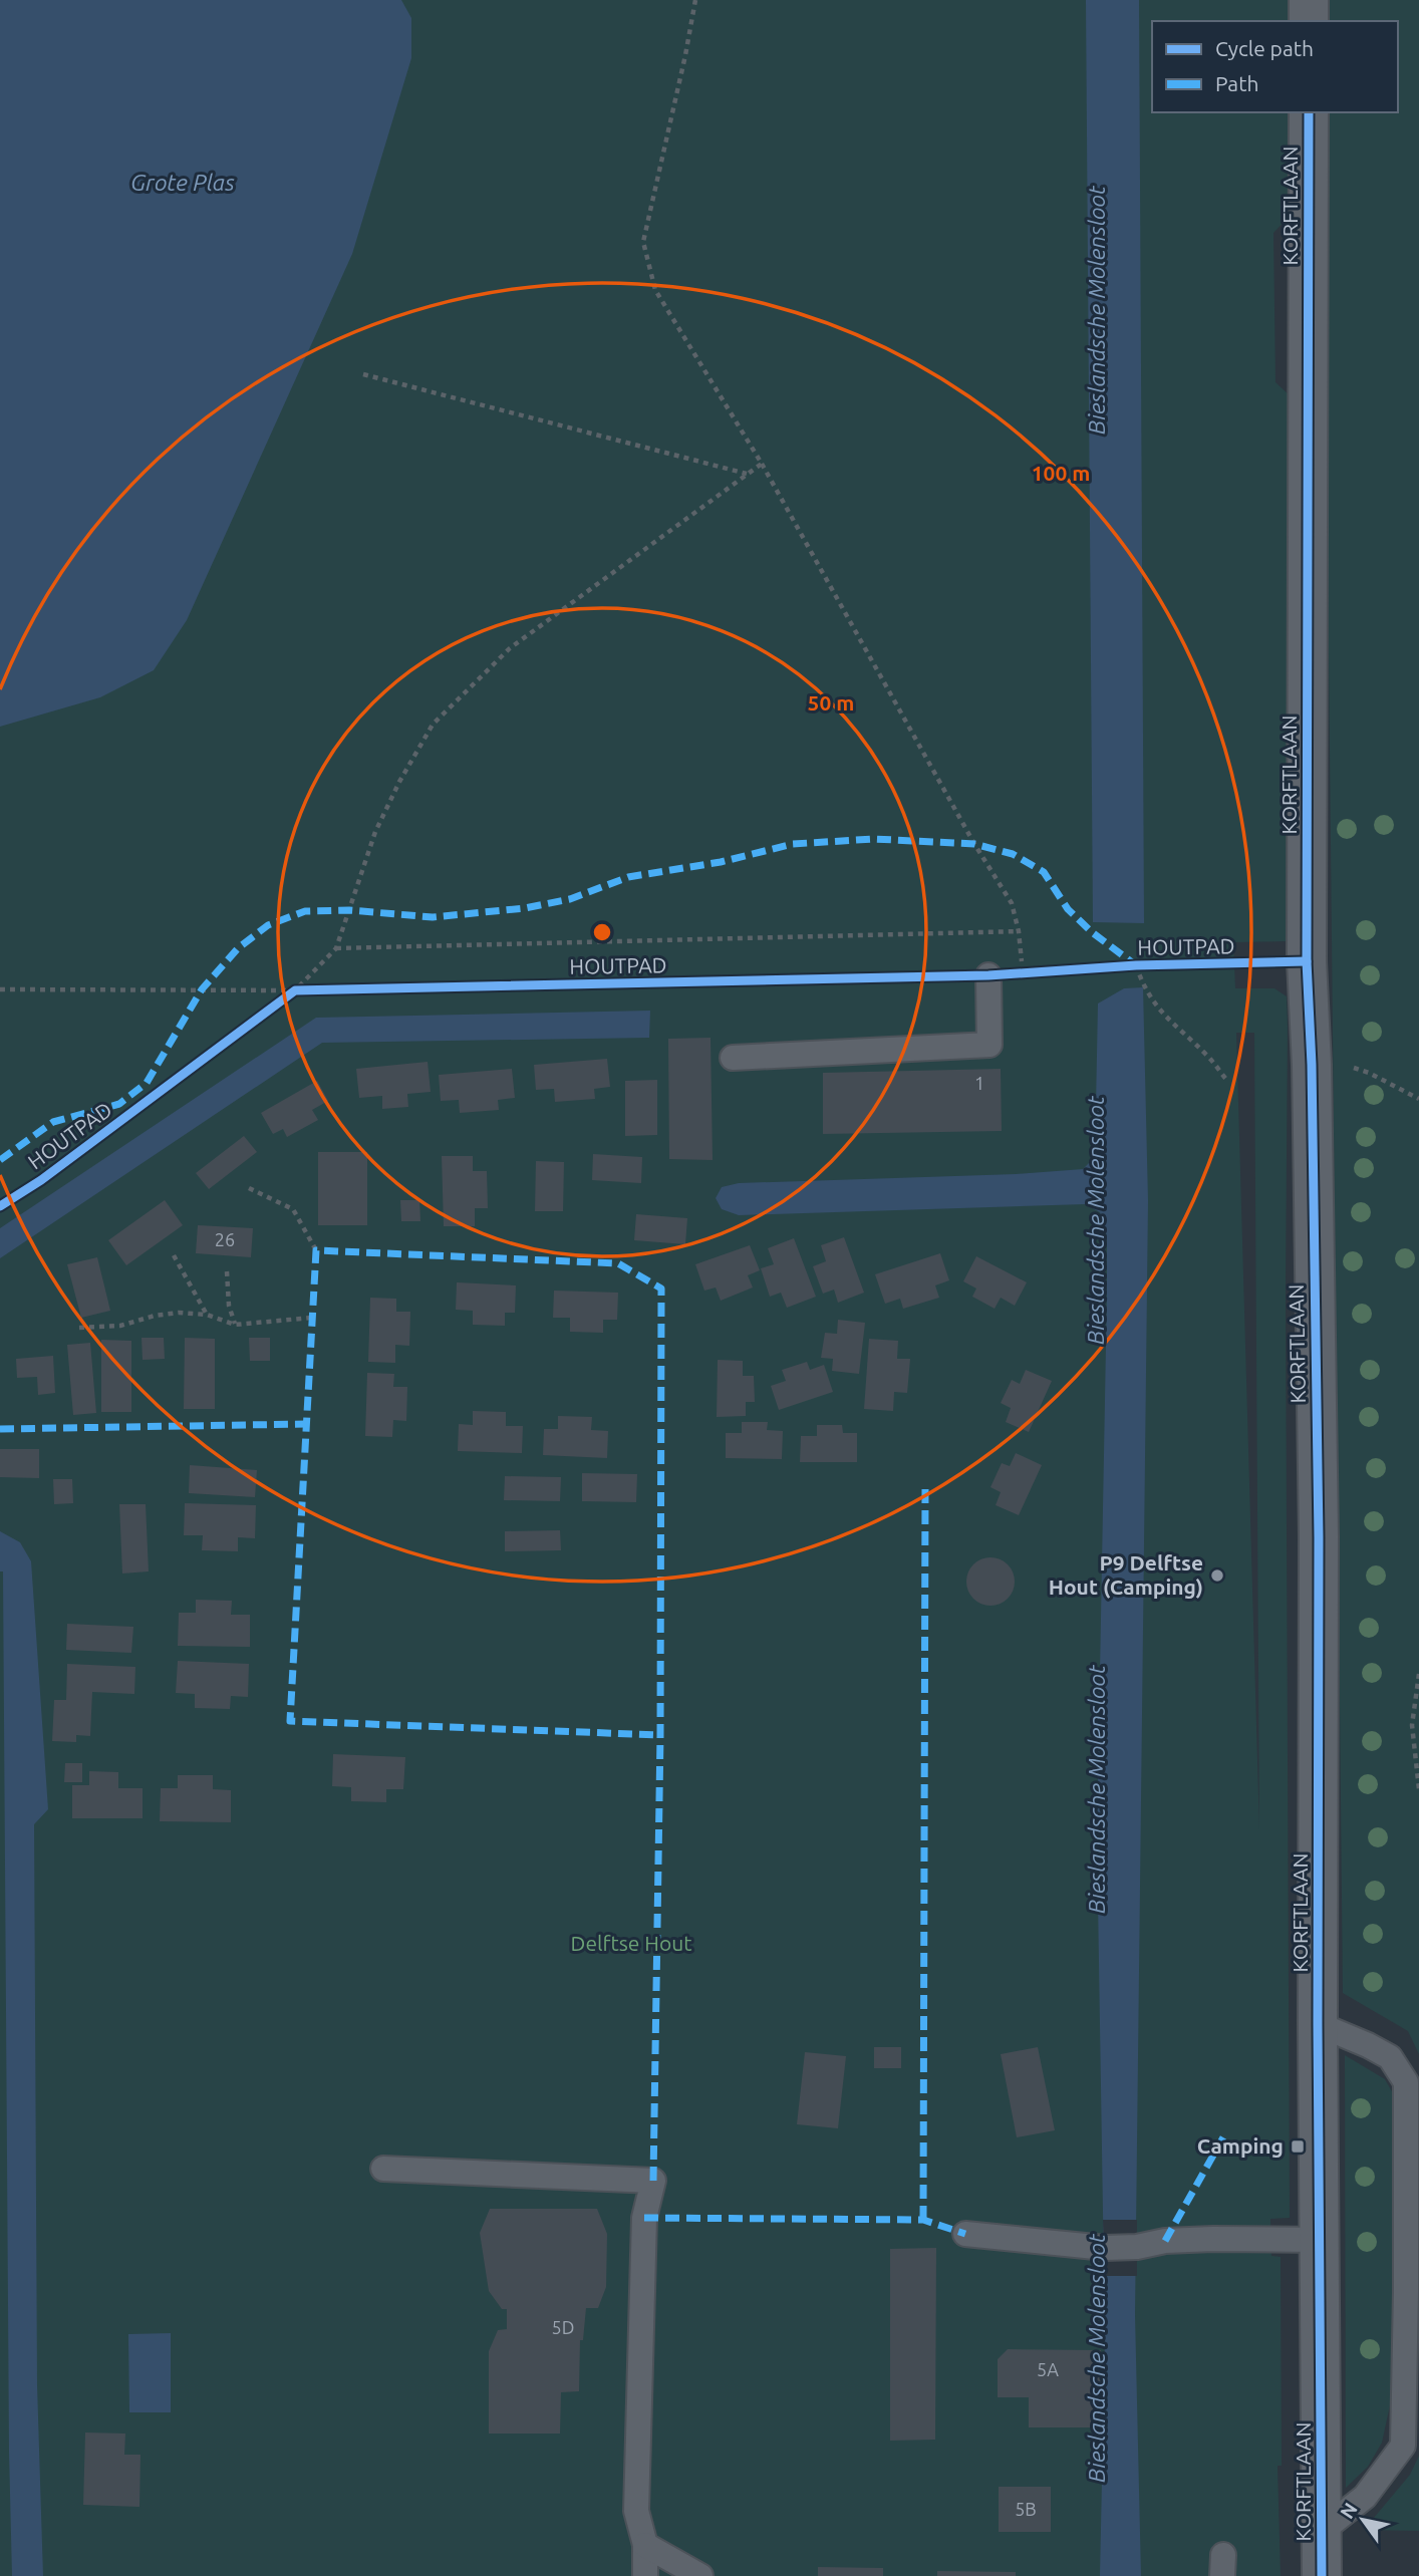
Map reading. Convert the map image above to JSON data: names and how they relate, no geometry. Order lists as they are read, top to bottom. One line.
{"streets":{"street":["KORFTLAAN"],"cycle path":["HOUTPAD"]},"water":["Grote Plas","Bieslandsche Molensloot"],"parks":["Delftse Hout"],"places":{"other":["P9 Delftse Hout (Camping)"],"transit":["Camping"]},"house_numbers":["1","26","5D","5A","5B"],"legend":["Cycle path","Path"],"north":"top left","rings":["100 m","50 m"]}
